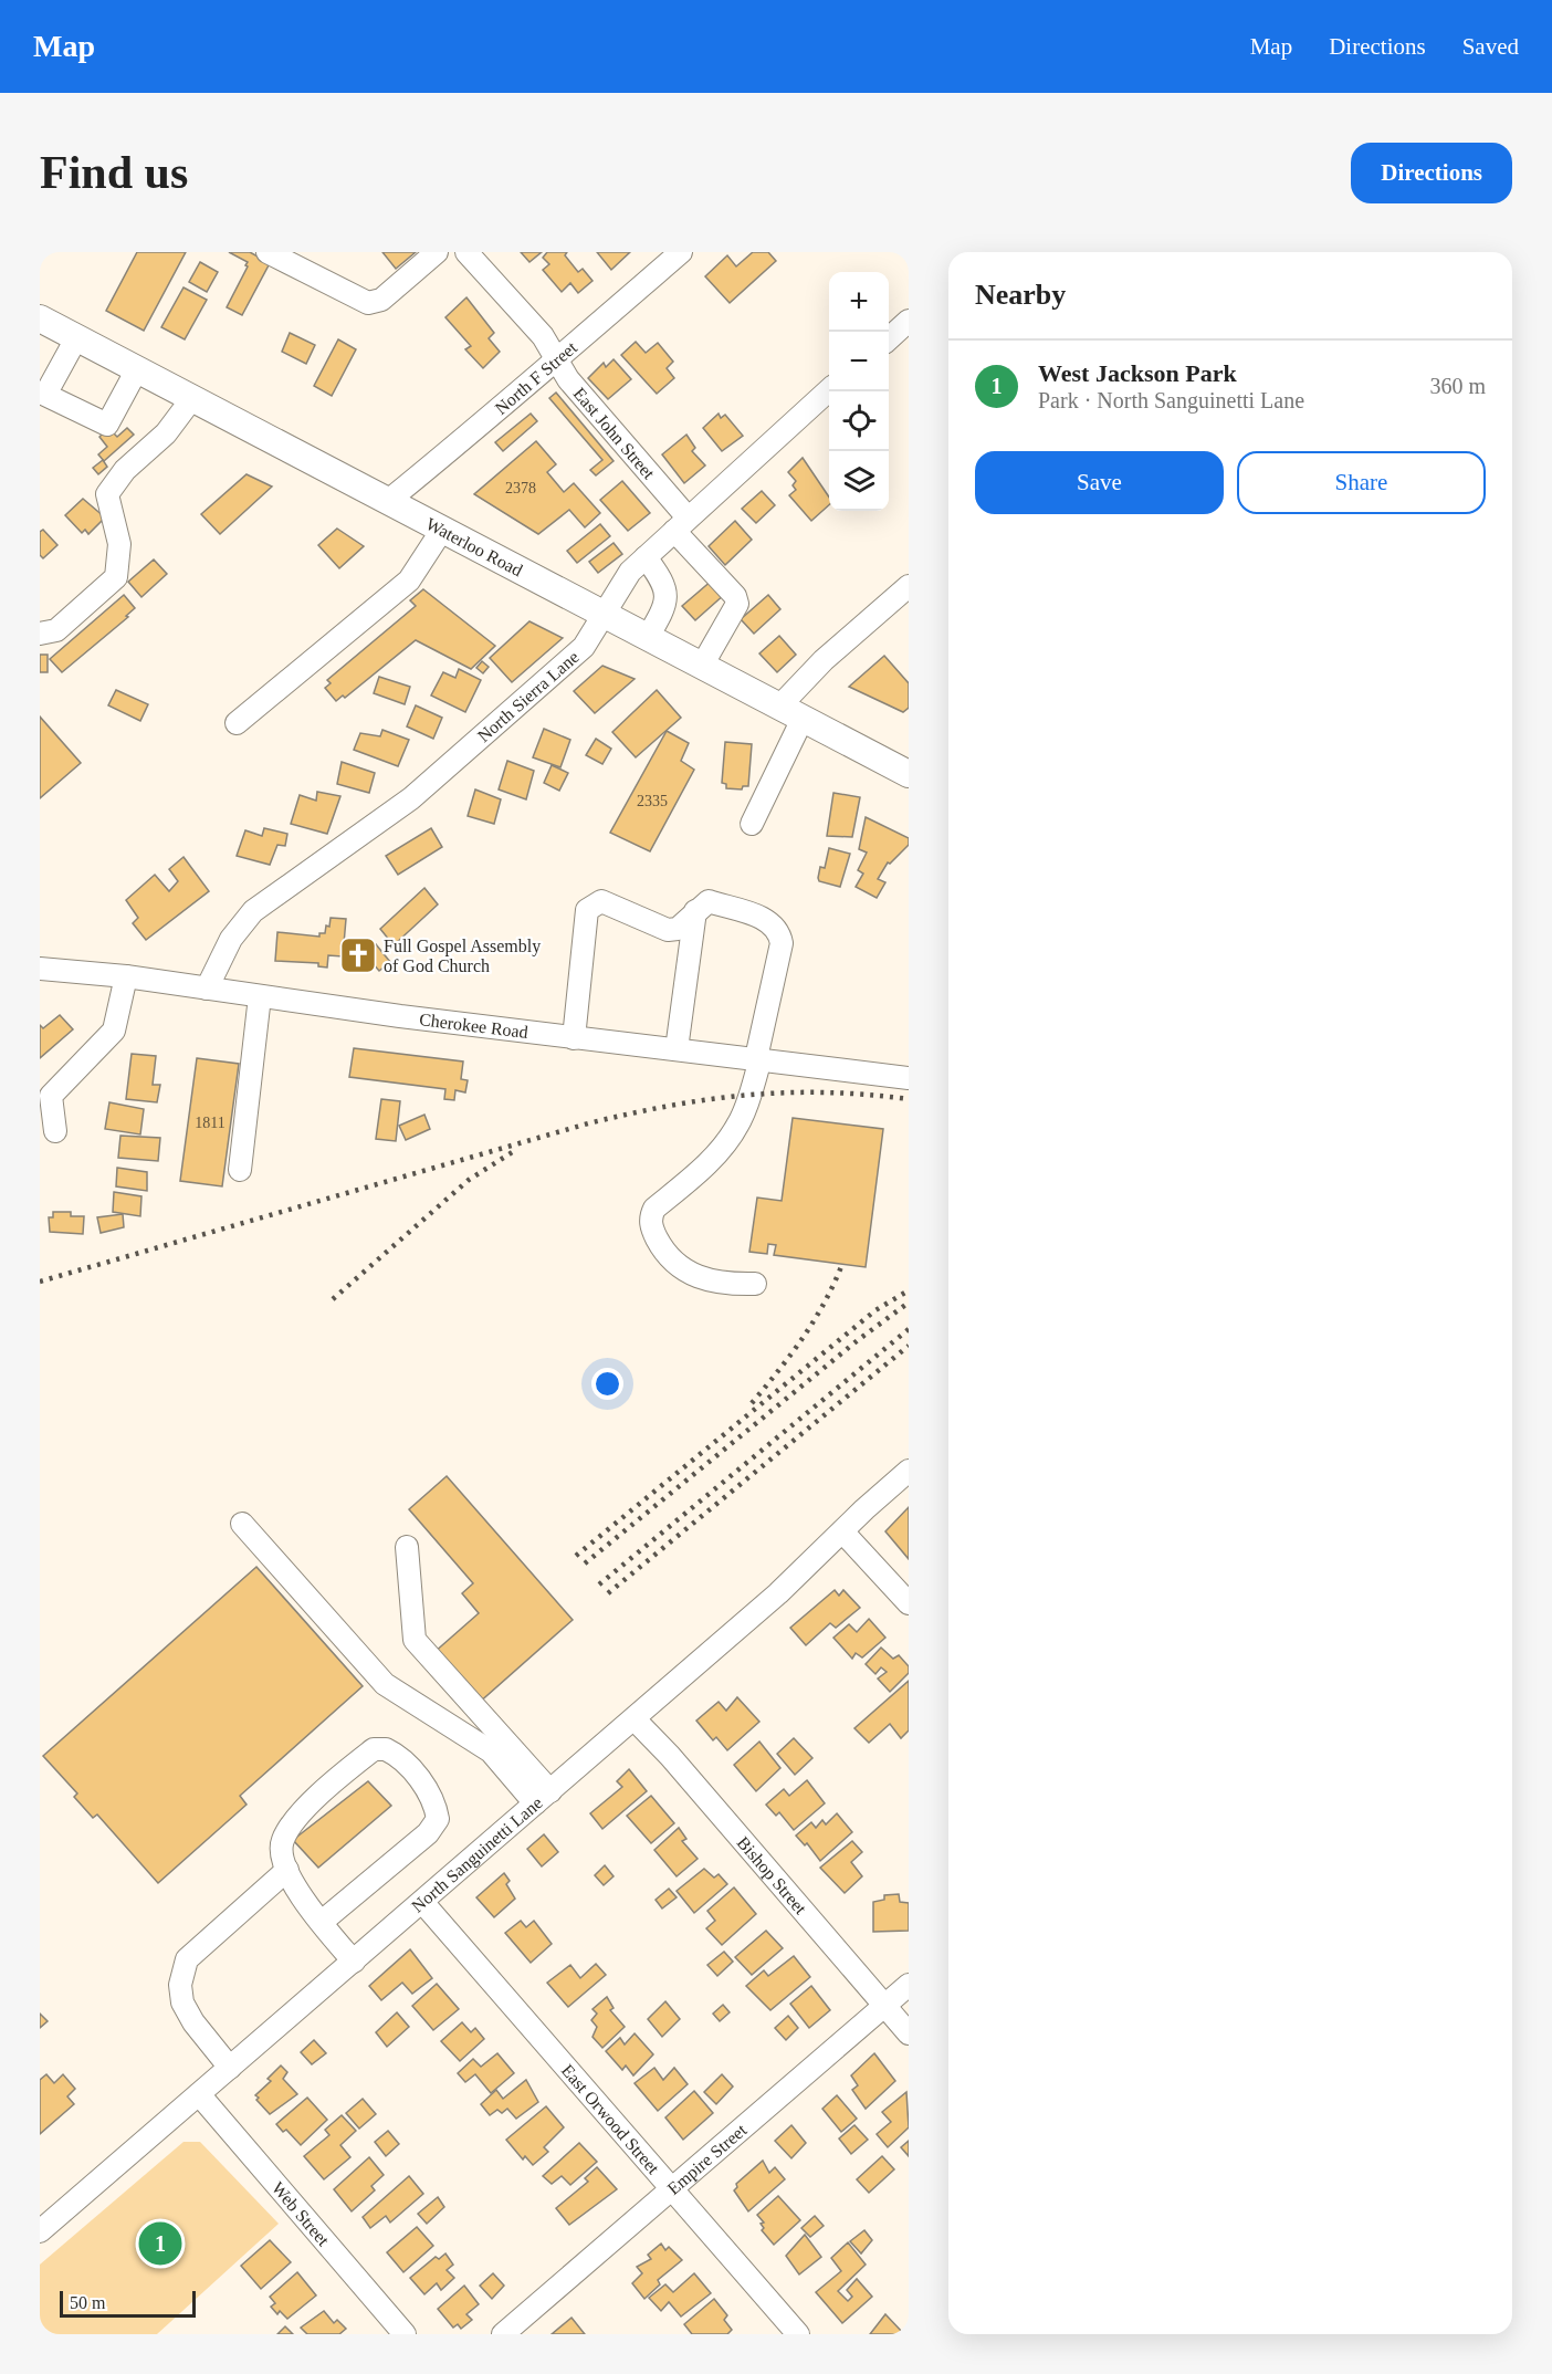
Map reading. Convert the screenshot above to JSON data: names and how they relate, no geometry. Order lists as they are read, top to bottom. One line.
{"streets":{"main road":["Waterloo Road"],"street":["North F Street","East John Street","North Sierra Lane","Cherokee Road","North Sanguinetti Lane","Bishop Street","East Orwood Street","Empire Street","Web Street"]},"crossings":[["North F Street","East John Street"],["North F Street","Waterloo Road"],["East John Street","Waterloo Road"],["East John Street","North Sierra Lane"],["Waterloo Road","North Sierra Lane"],["North Sierra Lane","Cherokee Road"],["North Sanguinetti Lane","Bishop Street"],["North Sanguinetti Lane","East Orwood Street"],["North Sanguinetti Lane","Web Street"],["Bishop Street","Empire Street"],["East Orwood Street","Empire Street"]],"places":{"church":["Full Gospel Assembly of God Church"]},"house_numbers":["2378","2335","1811"],"scale_bar":"50 m","page":{"header":"Map","nav":["Map","Directions","Saved"],"buttons":["Directions",["Save","Share"]],"title":"Find us","heading":"Nearby","map_buttons":["+","−"],"list":[{"mark":"1","name":"West Jackson Park","note":"Park · North Sanguinetti Lane","value":"360 m"}],"pins":"1","scale":"50 m"}}
